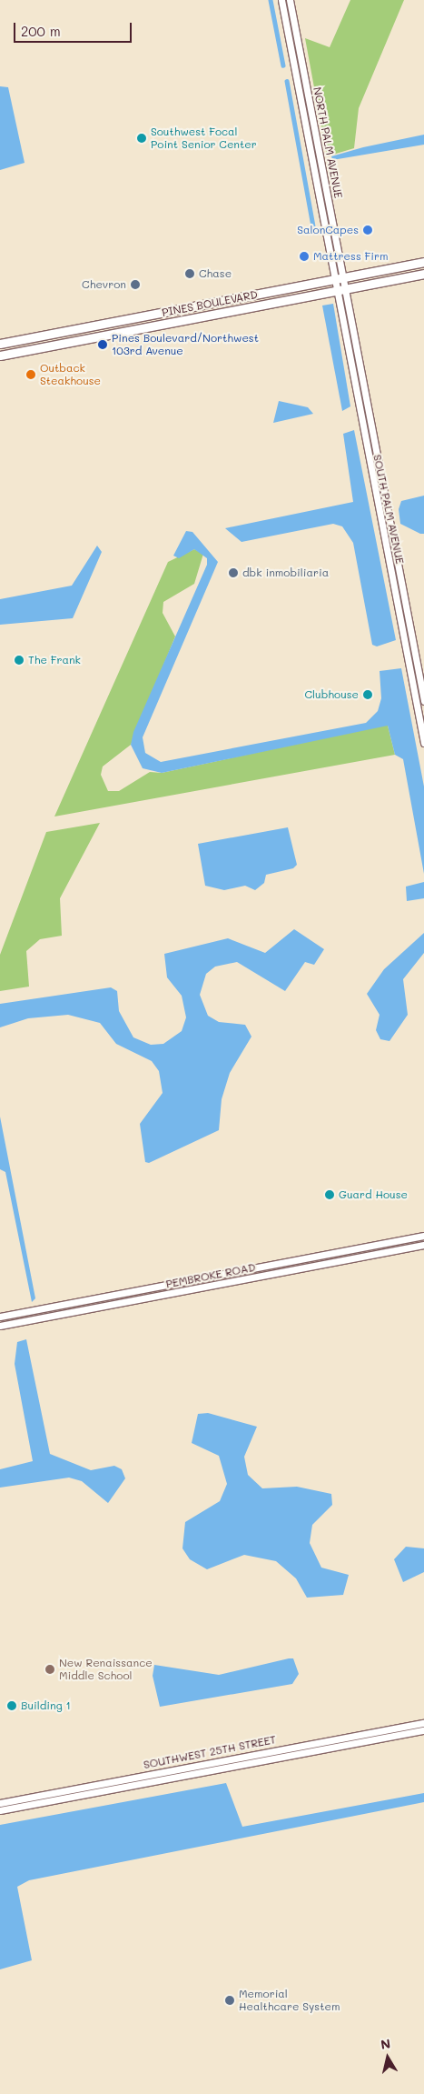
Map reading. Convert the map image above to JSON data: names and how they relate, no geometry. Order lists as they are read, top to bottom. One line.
{"streets":{"highway":["PINES BOULEVARD"],"main road":["NORTH PALM AVENUE","SOUTH PALM AVENUE","PEMBROKE ROAD","SOUTHWEST 25TH STREET"]},"crossings":[["NORTH PALM AVENUE","PINES BOULEVARD"],["NORTH PALM AVENUE","SOUTH PALM AVENUE"],["PINES BOULEVARD","SOUTH PALM AVENUE"]],"places":["Southwest Focal Point Senior Center","SalonCapes","Mattress Firm","Chase","Chevron","Pines Boulevard/Northwest 103rd Avenue","Outback Steakhouse","dbk inmobiliaria","The Frank","Clubhouse","Guard House","New Renaissance Middle School","Building 1","Memorial Healthcare System"],"scale_bar":"200 m","north":"top"}
